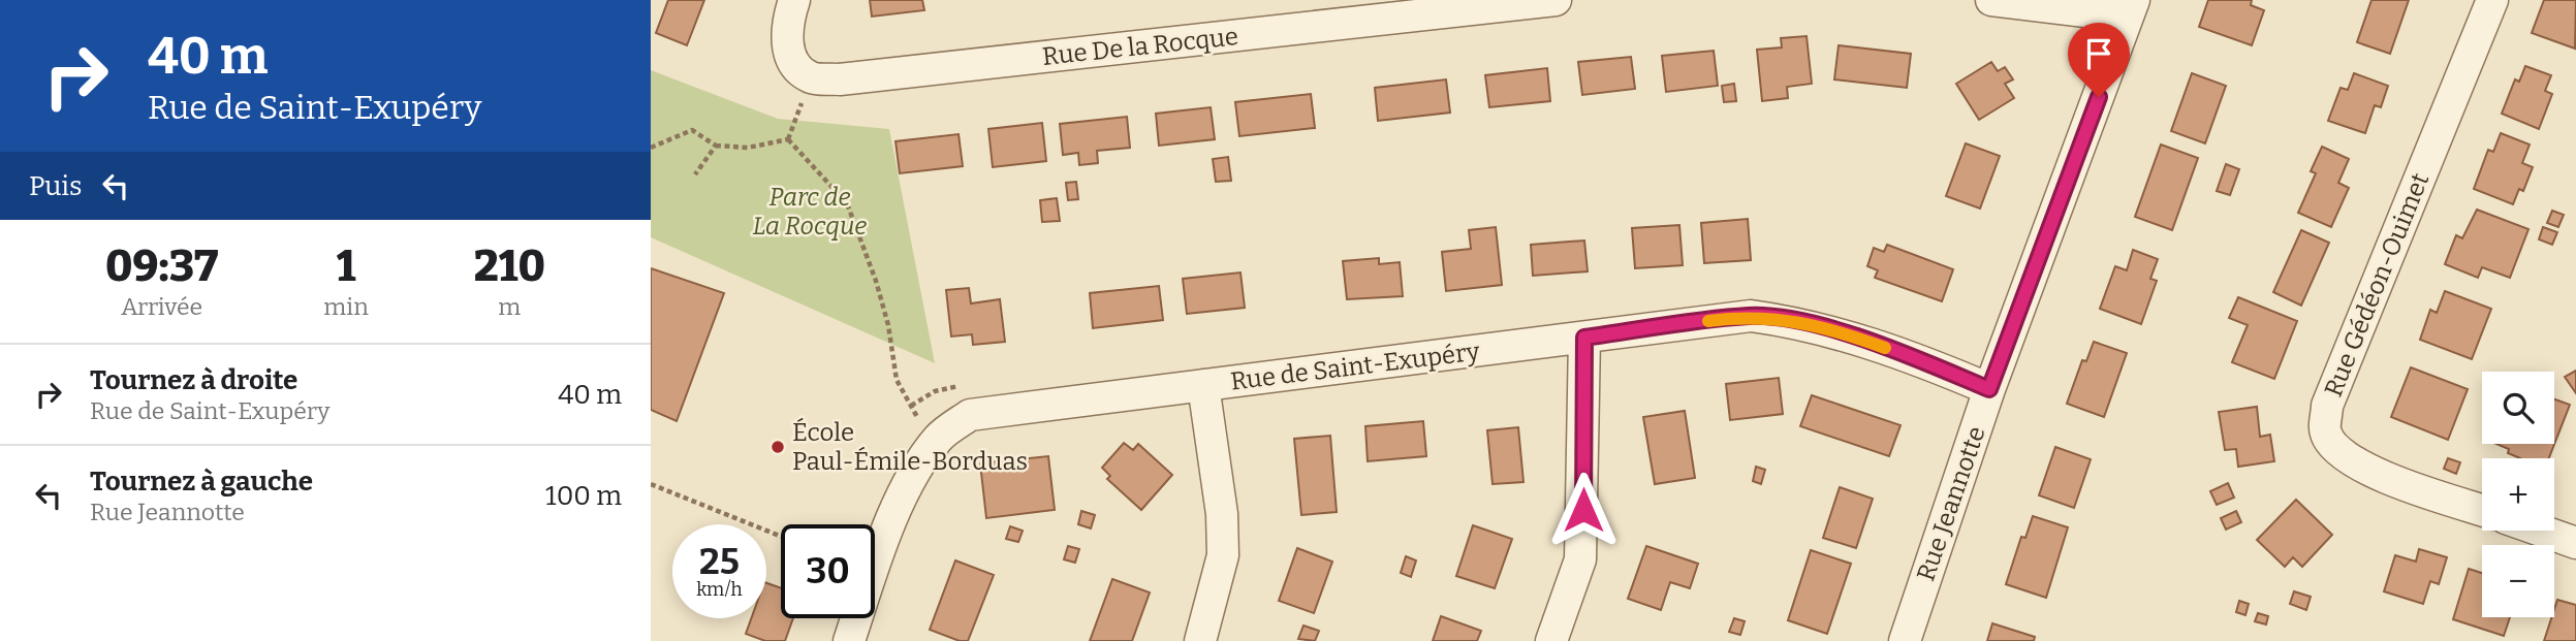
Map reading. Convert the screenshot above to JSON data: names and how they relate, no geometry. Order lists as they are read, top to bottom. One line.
{"streets":{"street":["Rue De la Rocque","Rue Gédéon-Ouimet","Rue de Saint-Exupéry","Rue Jeannotte"]},"crossings":[["Rue de Saint-Exupéry","Rue Jeannotte"]],"parks":["Parc de La Rocque"],"places":["École Paul-Émile-Borduas"],"page":{"turn":["40 m","Rue de Saint-Exupéry"],"then":"Puis","eta":["09:37","Arrivée","1","min","210","m"],"list":[{"name":"Tournez à droite","note":"Rue de Saint-Exupéry","value":"40 m"},{"name":"Tournez à gauche","note":"Rue Jeannotte","value":"100 m"}],"map_buttons":["+","−"],"speed":"25 km/h","limit":"30"}}
